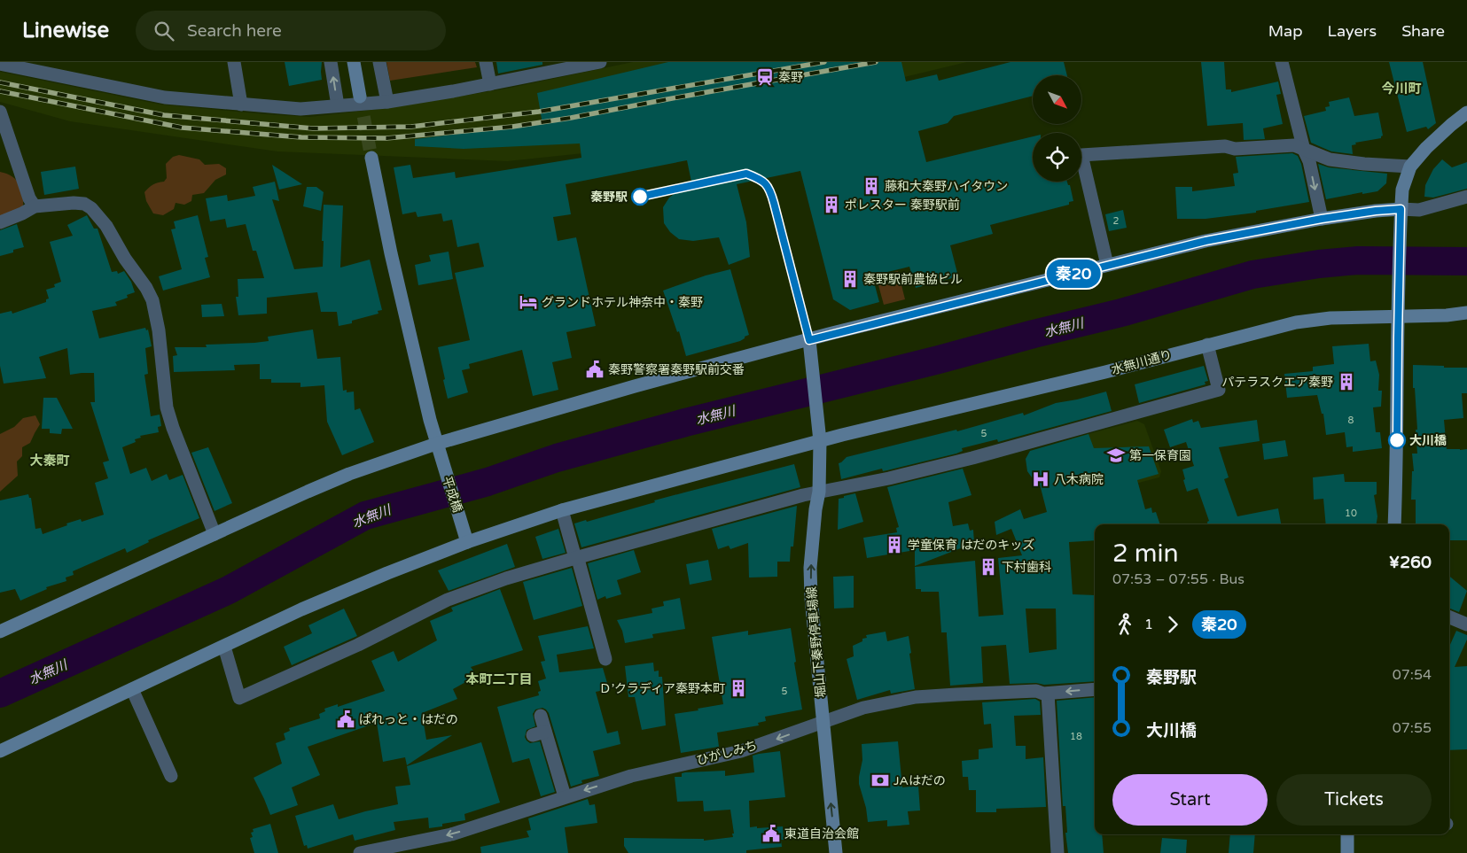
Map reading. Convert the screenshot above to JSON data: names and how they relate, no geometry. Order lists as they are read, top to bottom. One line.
{"streets":{"street":["水無川通り","平成橋","堀山下秦野停車場線","ひがしみち"]},"crossings":[["水無川通り","平成橋"],["水無川通り","堀山下秦野停車場線"],["堀山下秦野停車場線","ひがしみち"]],"one_way":["堀山下秦野停車場線","ひがしみち"],"districts":["今川町","大秦町","本町二丁目"],"water":["水無川"],"places":{"station":["秦野"],"building":["藤和大秦野ハイタウン","ポレスター 秦野駅前","秦野駅前農協ビル","パテラスクエア秦野","学童保育 はだのキッズ","下村歯科","Ｄ’クラディア秦野本町"],"other":["秦野駅","大川橋"],"hotel":["グランドホテル神奈中・秦野"],"public building":["秦野警察署秦野駅前交番","ぱれっと・はだの","東道自治会館"],"school or university":["第一保育園"],"hospital":["八木病院"],"bank":["JAはだの"]},"lines":["bus line 秦20"],"house_numbers":["2","8","5","10","5","18"],"north":"bottom right","page":{"header":"Linewise","search":"Search here","nav":["Map","Layers","Share"],"on_map":"秦20","heading":["2 min","07:53 – 07:55 · Bus","¥260"],"legs":["1","秦20"],"list":[{"name":"秦野駅","value":"07:54"},{"name":"大川橋","value":"07:55"}],"buttons":["Start","Tickets"]}}
